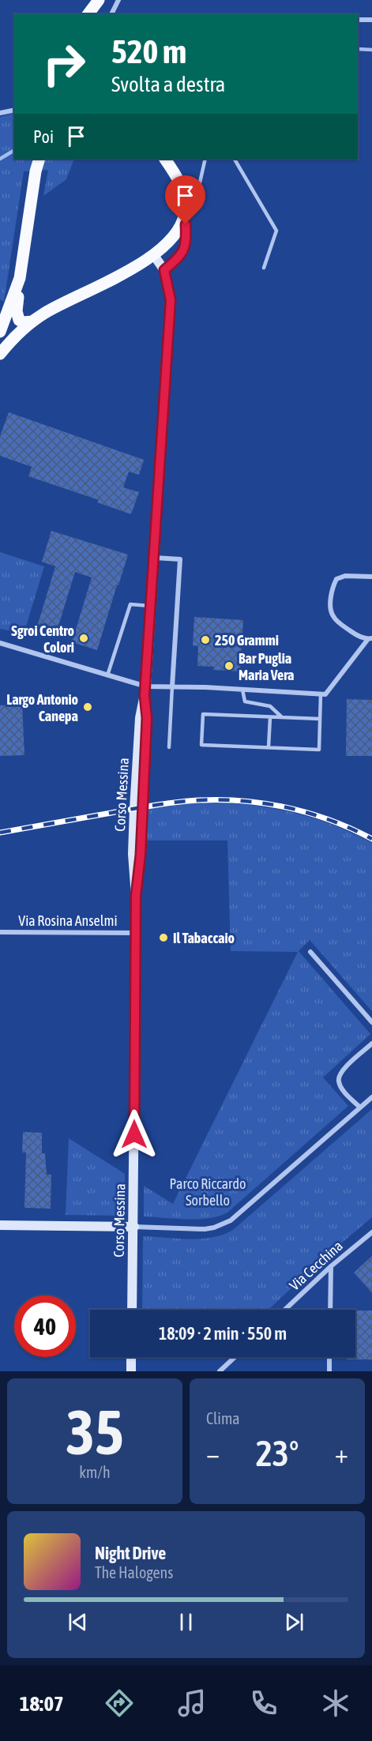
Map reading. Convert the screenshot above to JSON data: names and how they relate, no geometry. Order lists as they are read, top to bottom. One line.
{"streets":{"street":["Corso Messina","Via Rosina Anselmi","Via Cecchina"]},"crossings":[["Corso Messina","Via Rosina Anselmi"]],"parks":["Parco Riccardo Sorbello"],"places":["Sgroi Centro Colori","250 Grammi","Bar Puglia Maria Vera","Largo Antonio Canepa","Il Tabaccaio"],"page":{"turn":["520 m","Svolta a destra"],"then":"Poi","limit":"40","trip":"18:09 · 2 min · 550 m","tile":[["35","km/h"],"Clima"],"heat":["−","23°","+"],"song":["Night Drive","The Halogens"],"tabs":"18:07"}}
